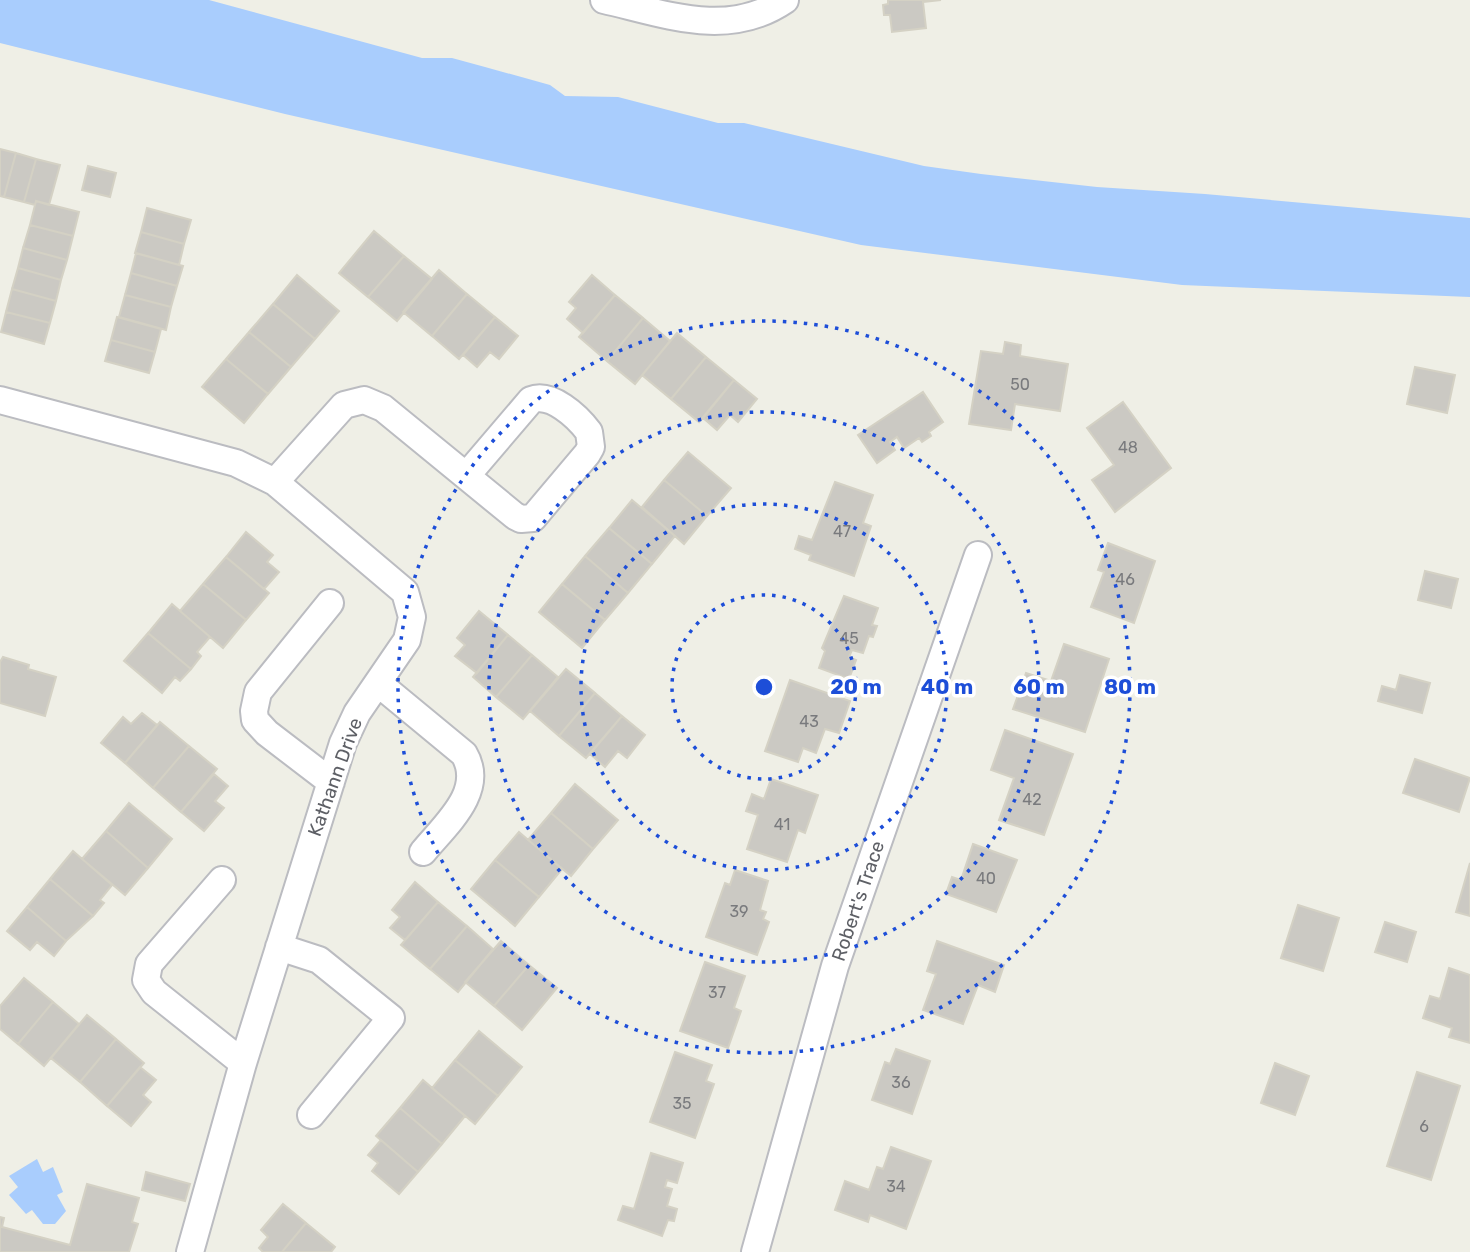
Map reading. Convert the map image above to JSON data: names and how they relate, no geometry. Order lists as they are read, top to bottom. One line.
{"streets":{"street":["Kathann Drive","Robert's Trace"]},"house_numbers":["50","48","47","46","45","43","42","41","40","39","37","36","35","6","34"],"rings":["20 m","40 m","60 m","80 m"]}
